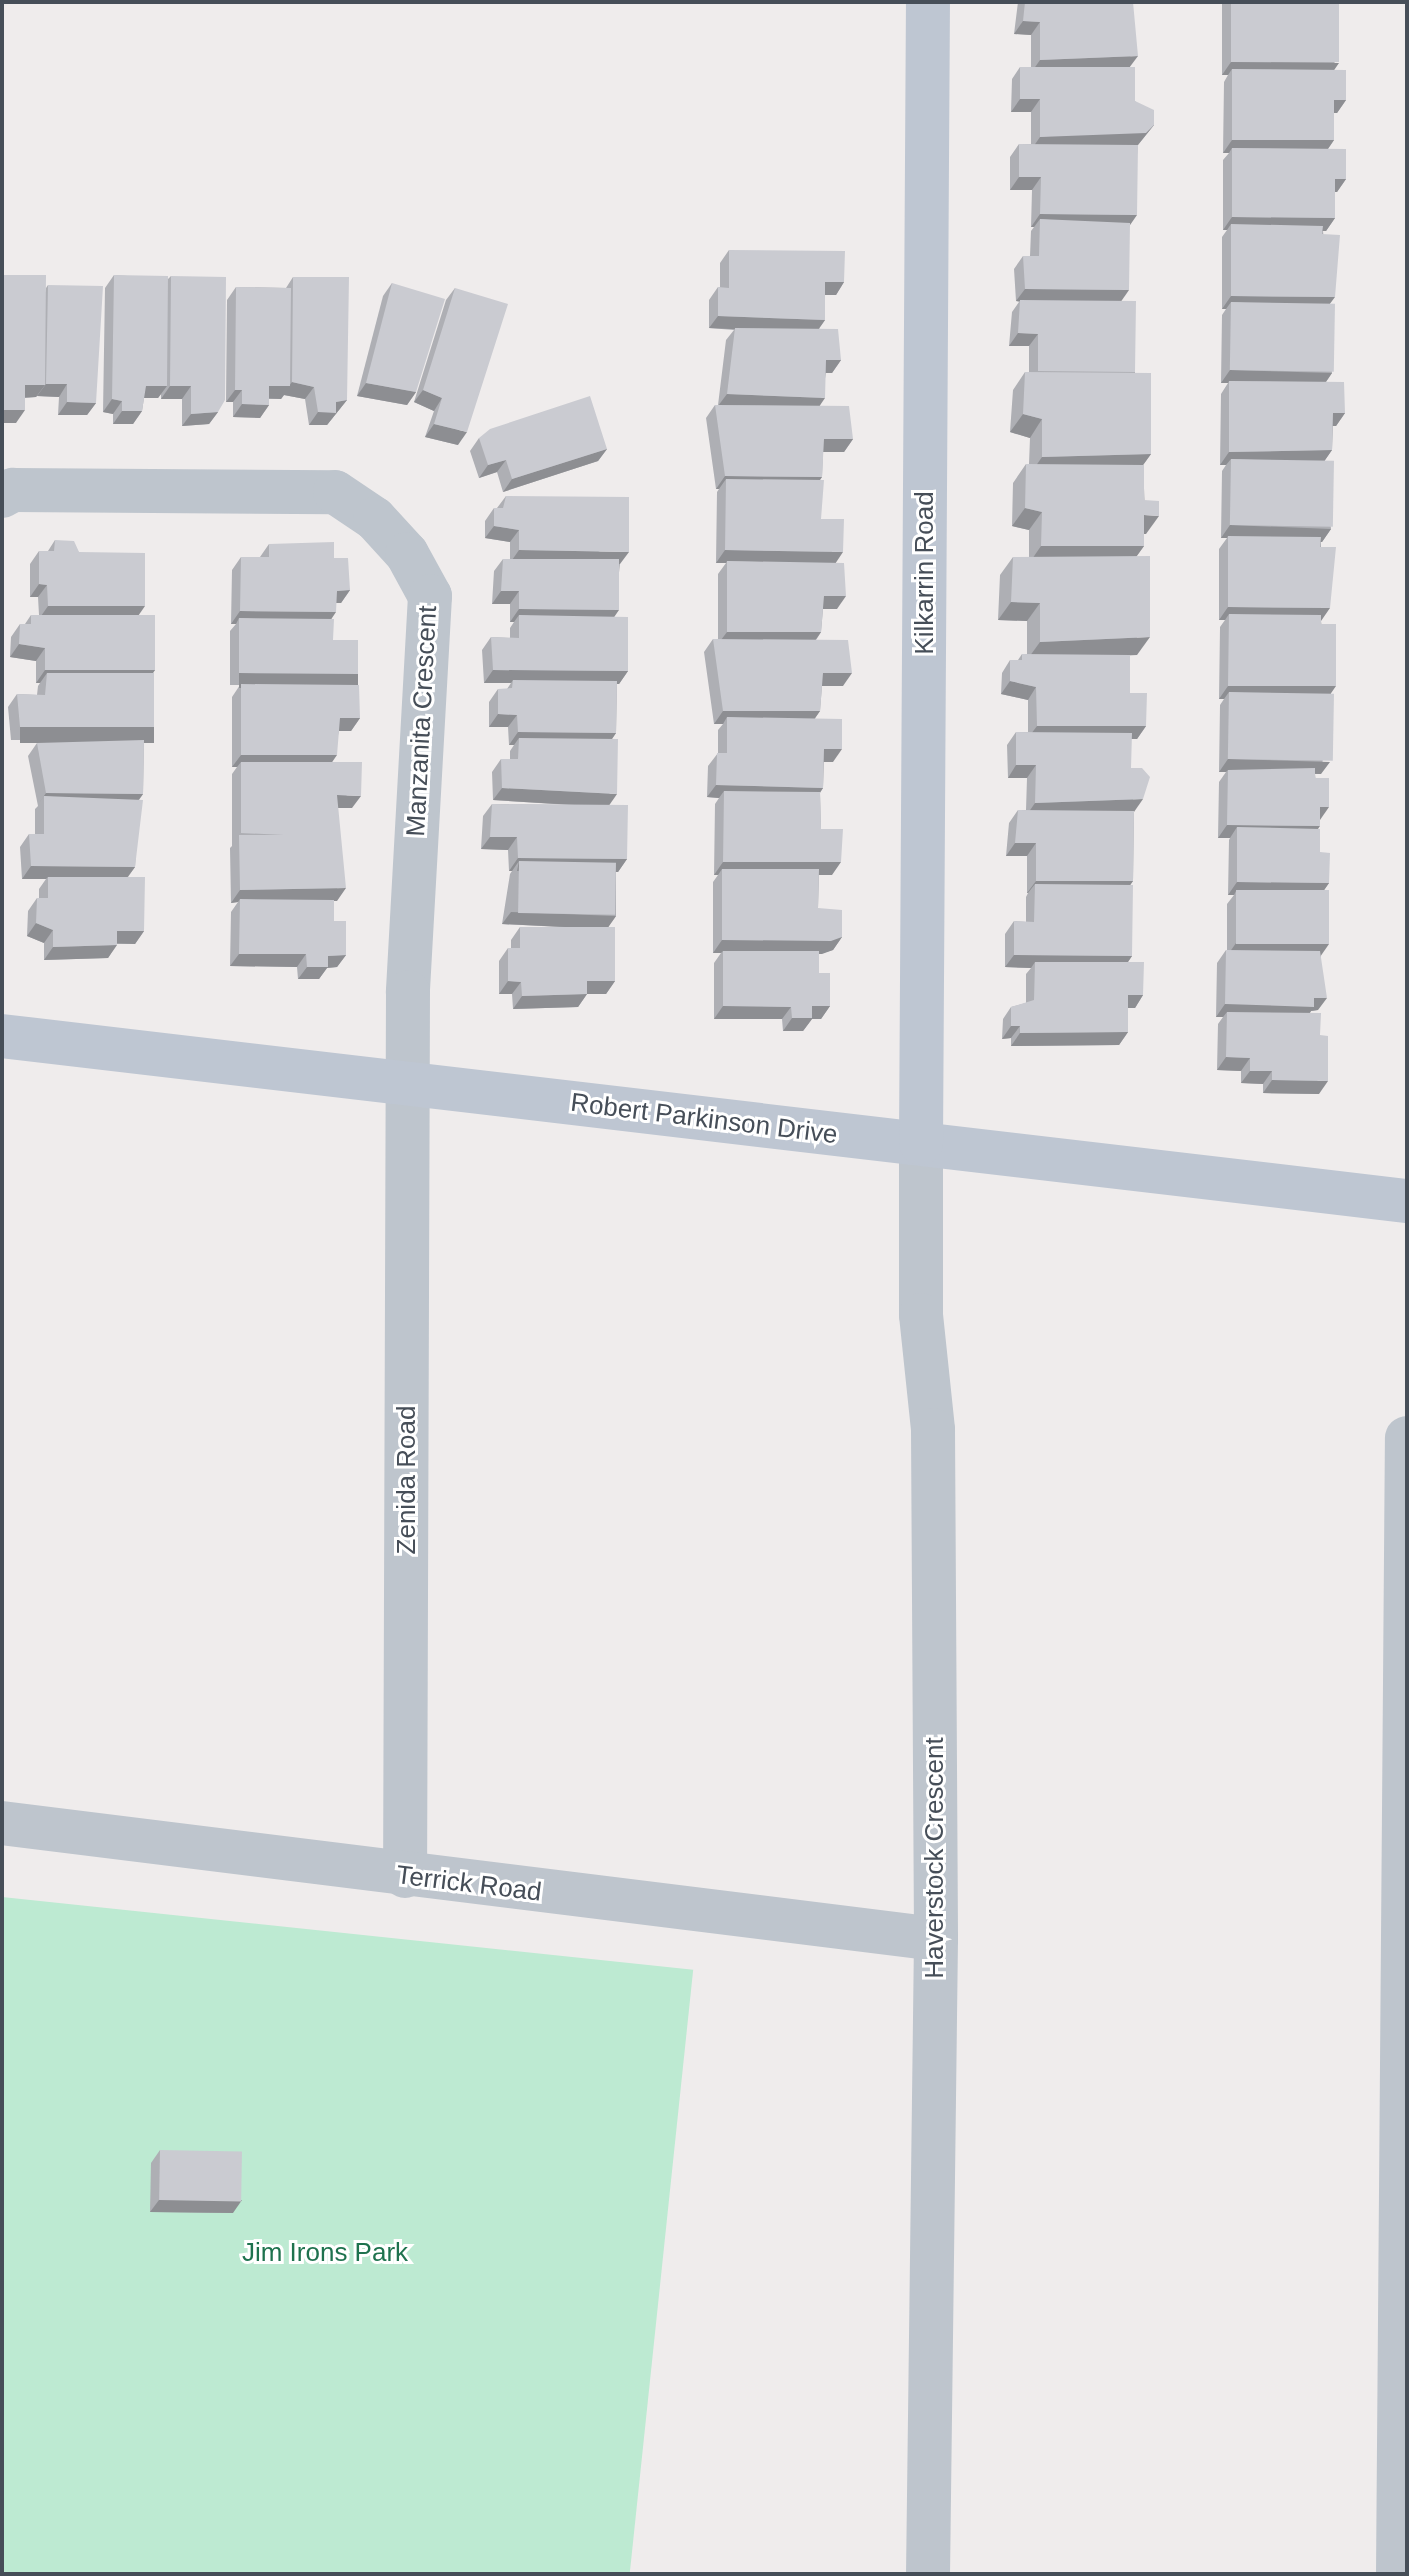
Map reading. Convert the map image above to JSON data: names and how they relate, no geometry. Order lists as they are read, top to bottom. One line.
{"streets":{"street":["Kilkarrin Road","Manzanita Crescent","Robert Parkinson Drive","Zenida Road","Haverstock Crescent","Terrick Road"]},"crossings":[["Kilkarrin Road","Robert Parkinson Drive"],["Kilkarrin Road","Haverstock Crescent"],["Manzanita Crescent","Robert Parkinson Drive"],["Manzanita Crescent","Zenida Road"],["Robert Parkinson Drive","Zenida Road"],["Robert Parkinson Drive","Haverstock Crescent"],["Zenida Road","Terrick Road"],["Haverstock Crescent","Terrick Road"]],"parks":["Jim Irons Park"]}
